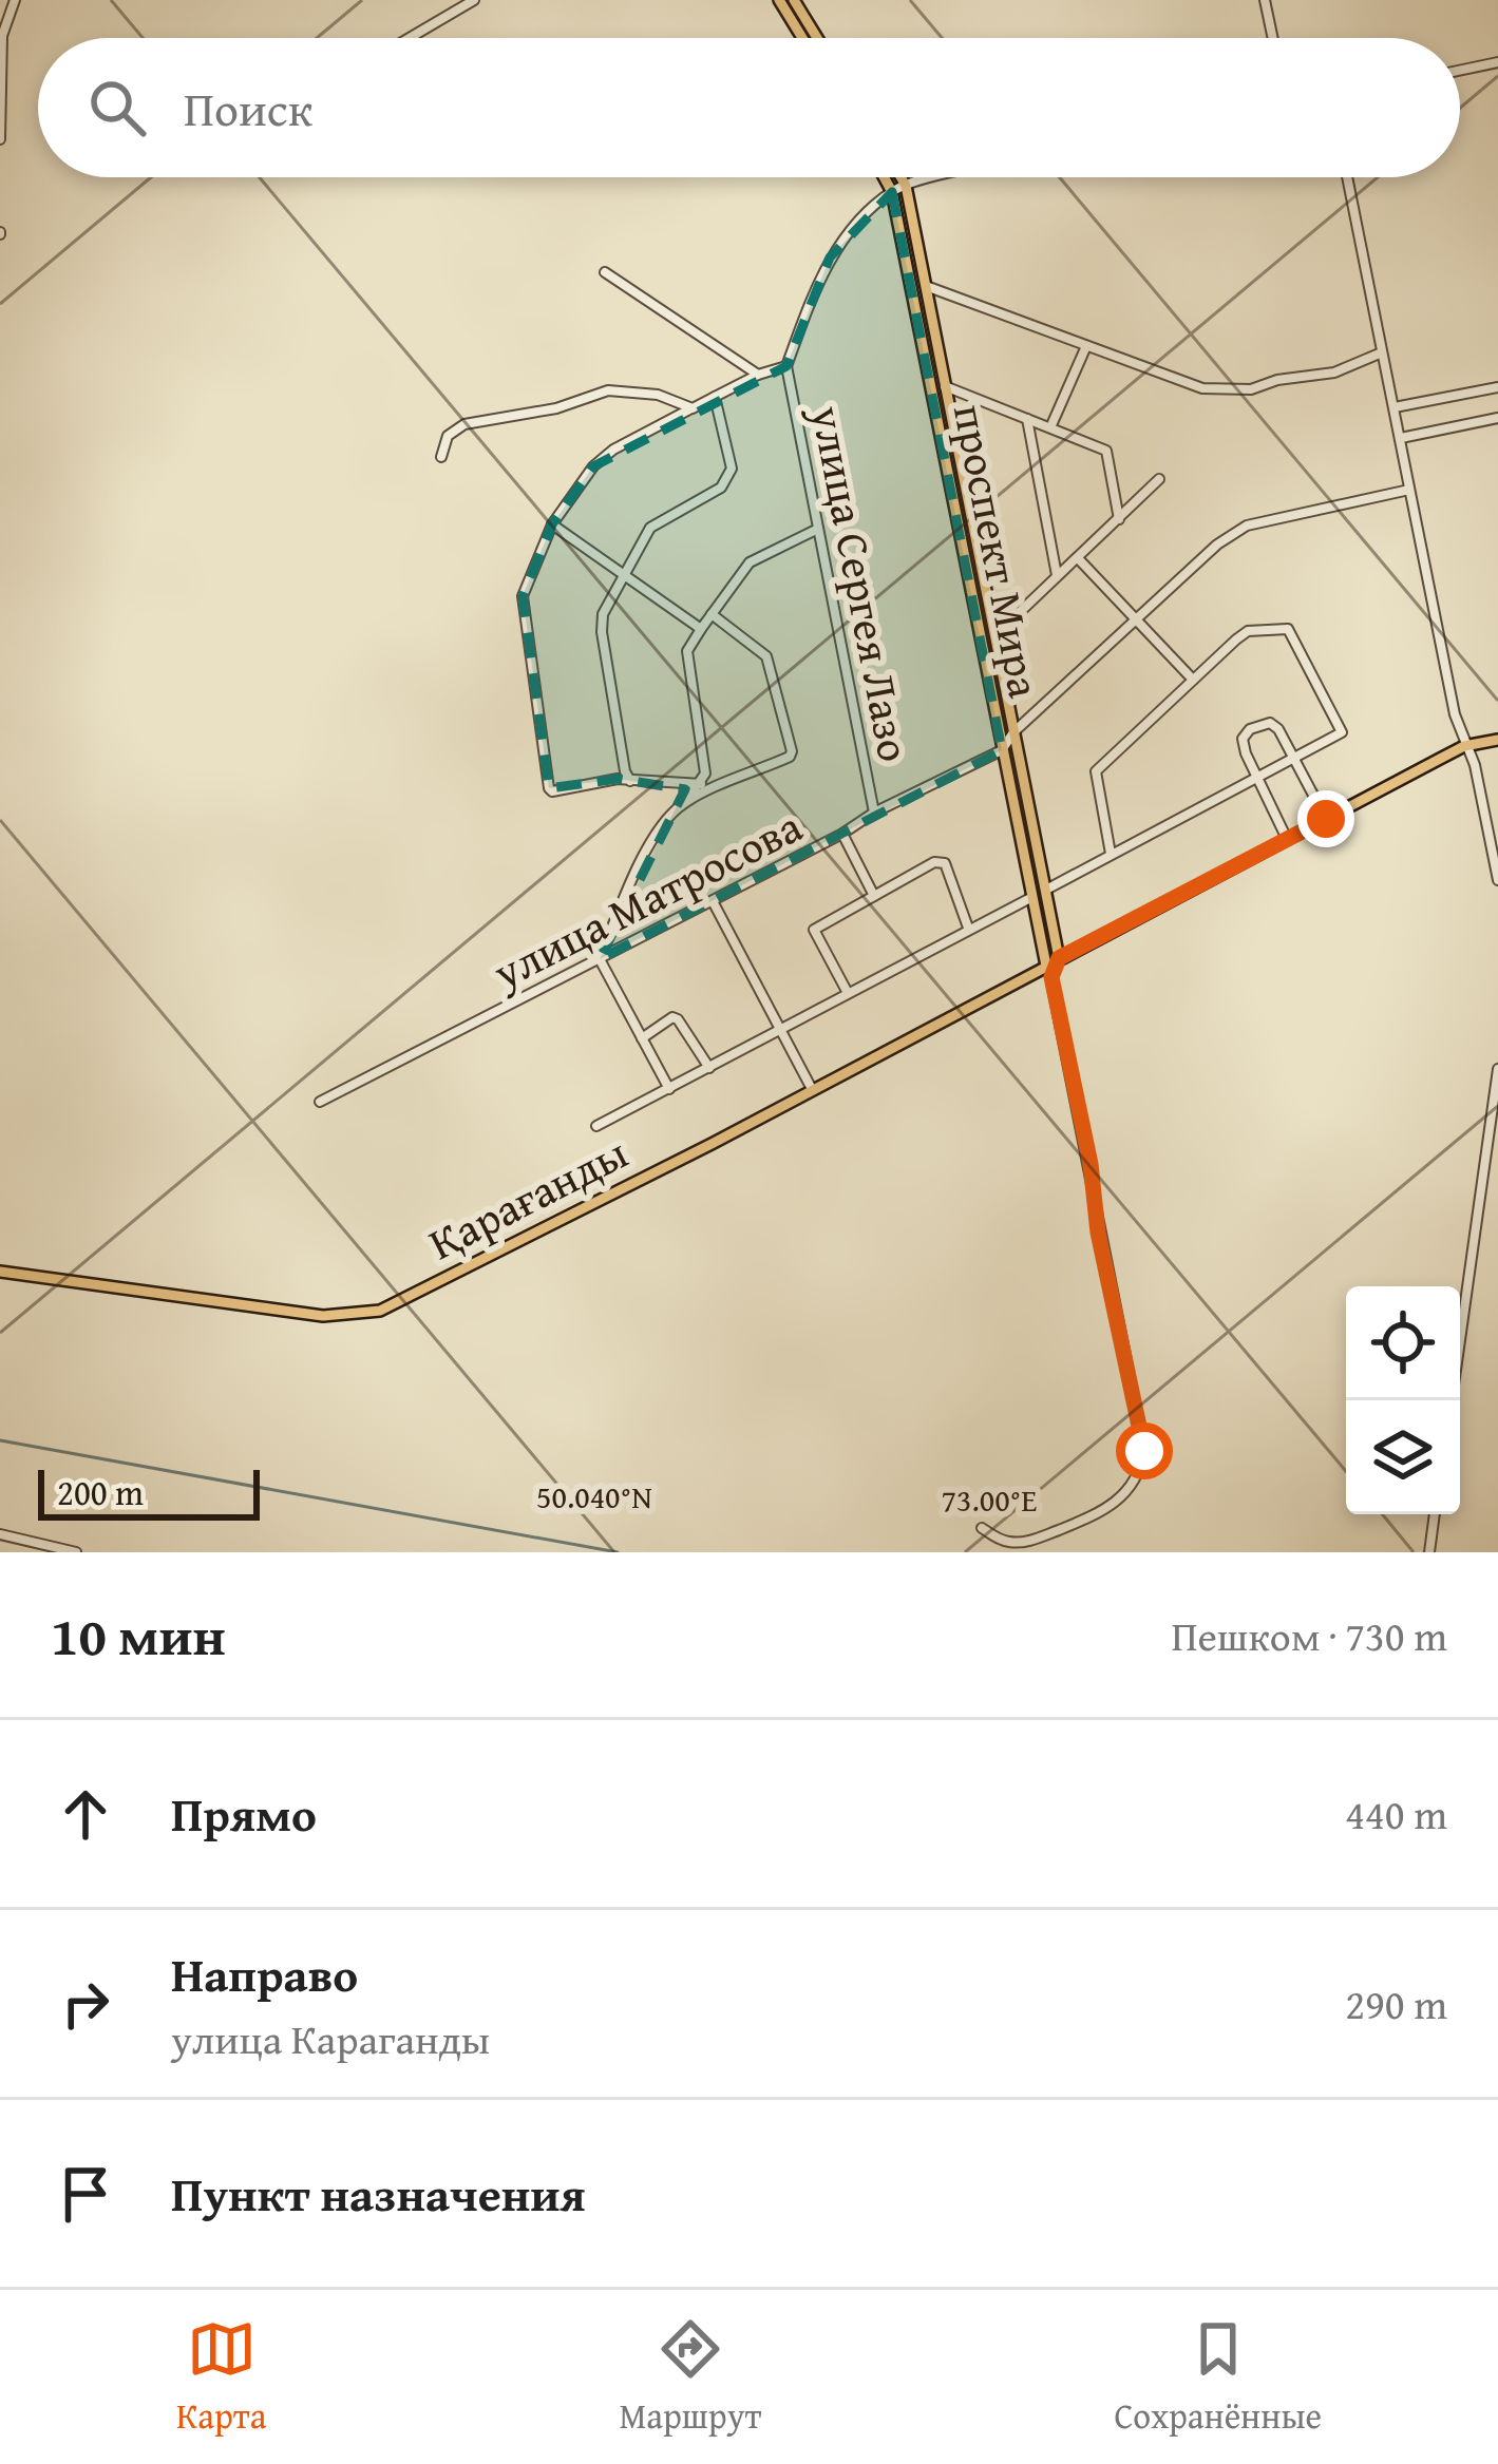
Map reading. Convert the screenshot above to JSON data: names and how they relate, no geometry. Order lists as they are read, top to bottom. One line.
{"streets":{"main road":["проспект Мира","Қарағанды"],"street":["улица Сергея Лазо","улица Матросова"]},"crossings":[["проспект Мира","улица Сергея Лазо"],["проспект Мира","улица Матросова"],["проспект Мира","Қарағанды"],["улица Сергея Лазо","улица Матросова"]],"scale_bar":"200 m","page":{"search":"Поиск","scale":"200 m","heading":["10 мин","Пешком · 730 m"],"list":[["Прямо","440 m"],["Направо","улица Караганды","290 m"],"Пункт назначения"],"nav":["Карта","Маршрут","Сохранённые"]},"coordinates":["50.040°N","73.00°E"]}
